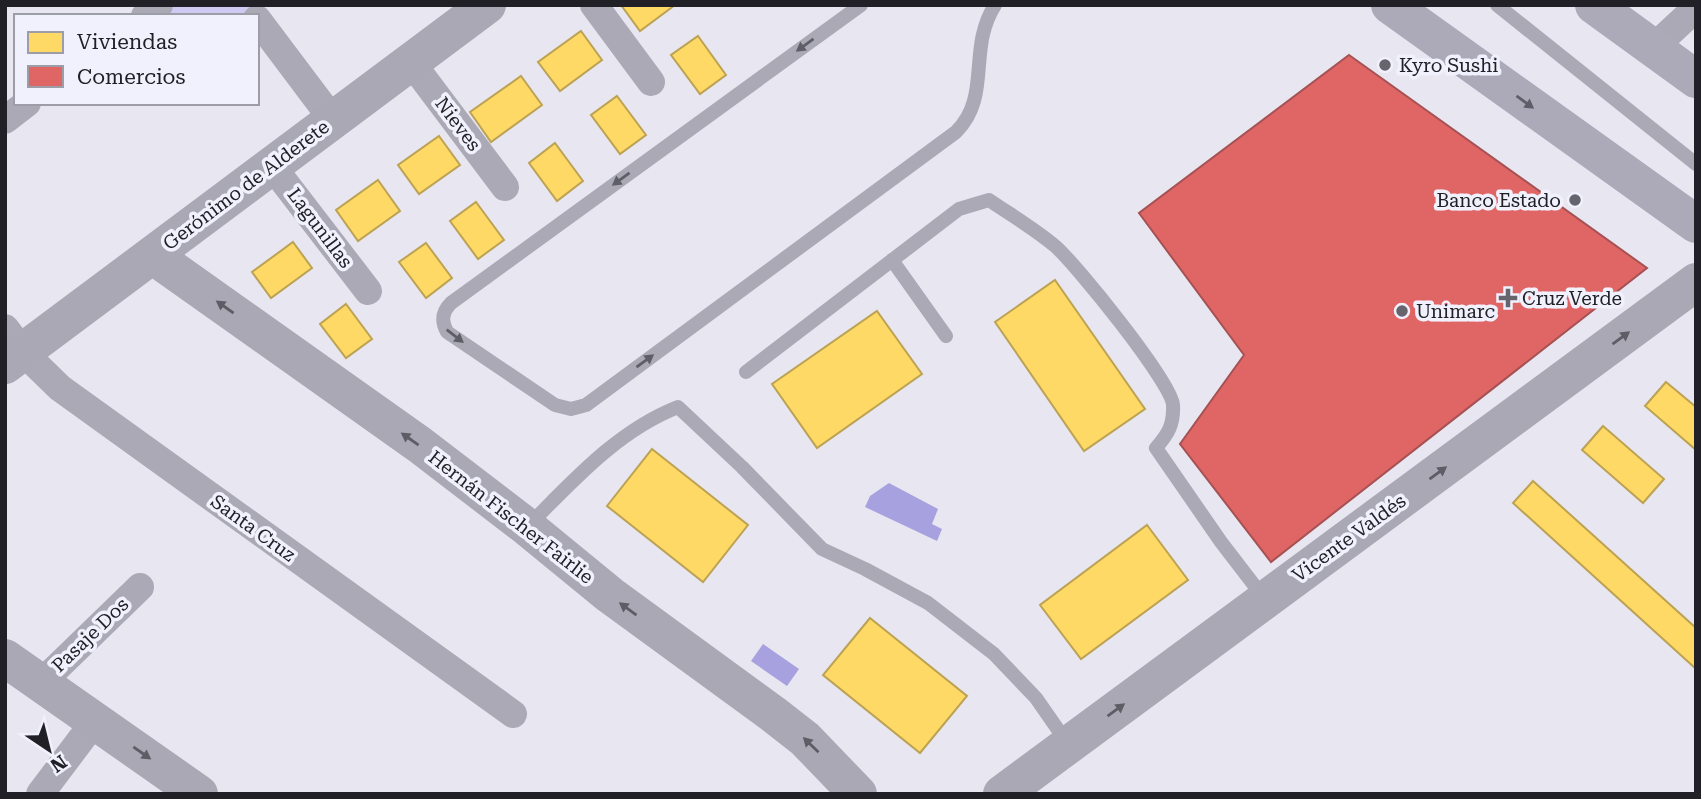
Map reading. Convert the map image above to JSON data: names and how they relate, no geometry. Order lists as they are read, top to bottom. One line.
{"streets":{"street":["Nieves","Gerónimo de Alderete","Lagunillas","Hernán Fischer Fairlie","Santa Cruz","Vicente Valdés","Pasaje Dos"]},"crossings":[["Nieves","Gerónimo de Alderete"],["Gerónimo de Alderete","Lagunillas"],["Gerónimo de Alderete","Hernán Fischer Fairlie"],["Gerónimo de Alderete","Santa Cruz"]],"one_way":["Hernán Fischer Fairlie","Vicente Valdés"],"places":{"other":["Kyro Sushi","Banco Estado","Unimarc"],"health":["Cruz Verde"]},"legend":["Viviendas","Comercios"],"north":"bottom right"}
